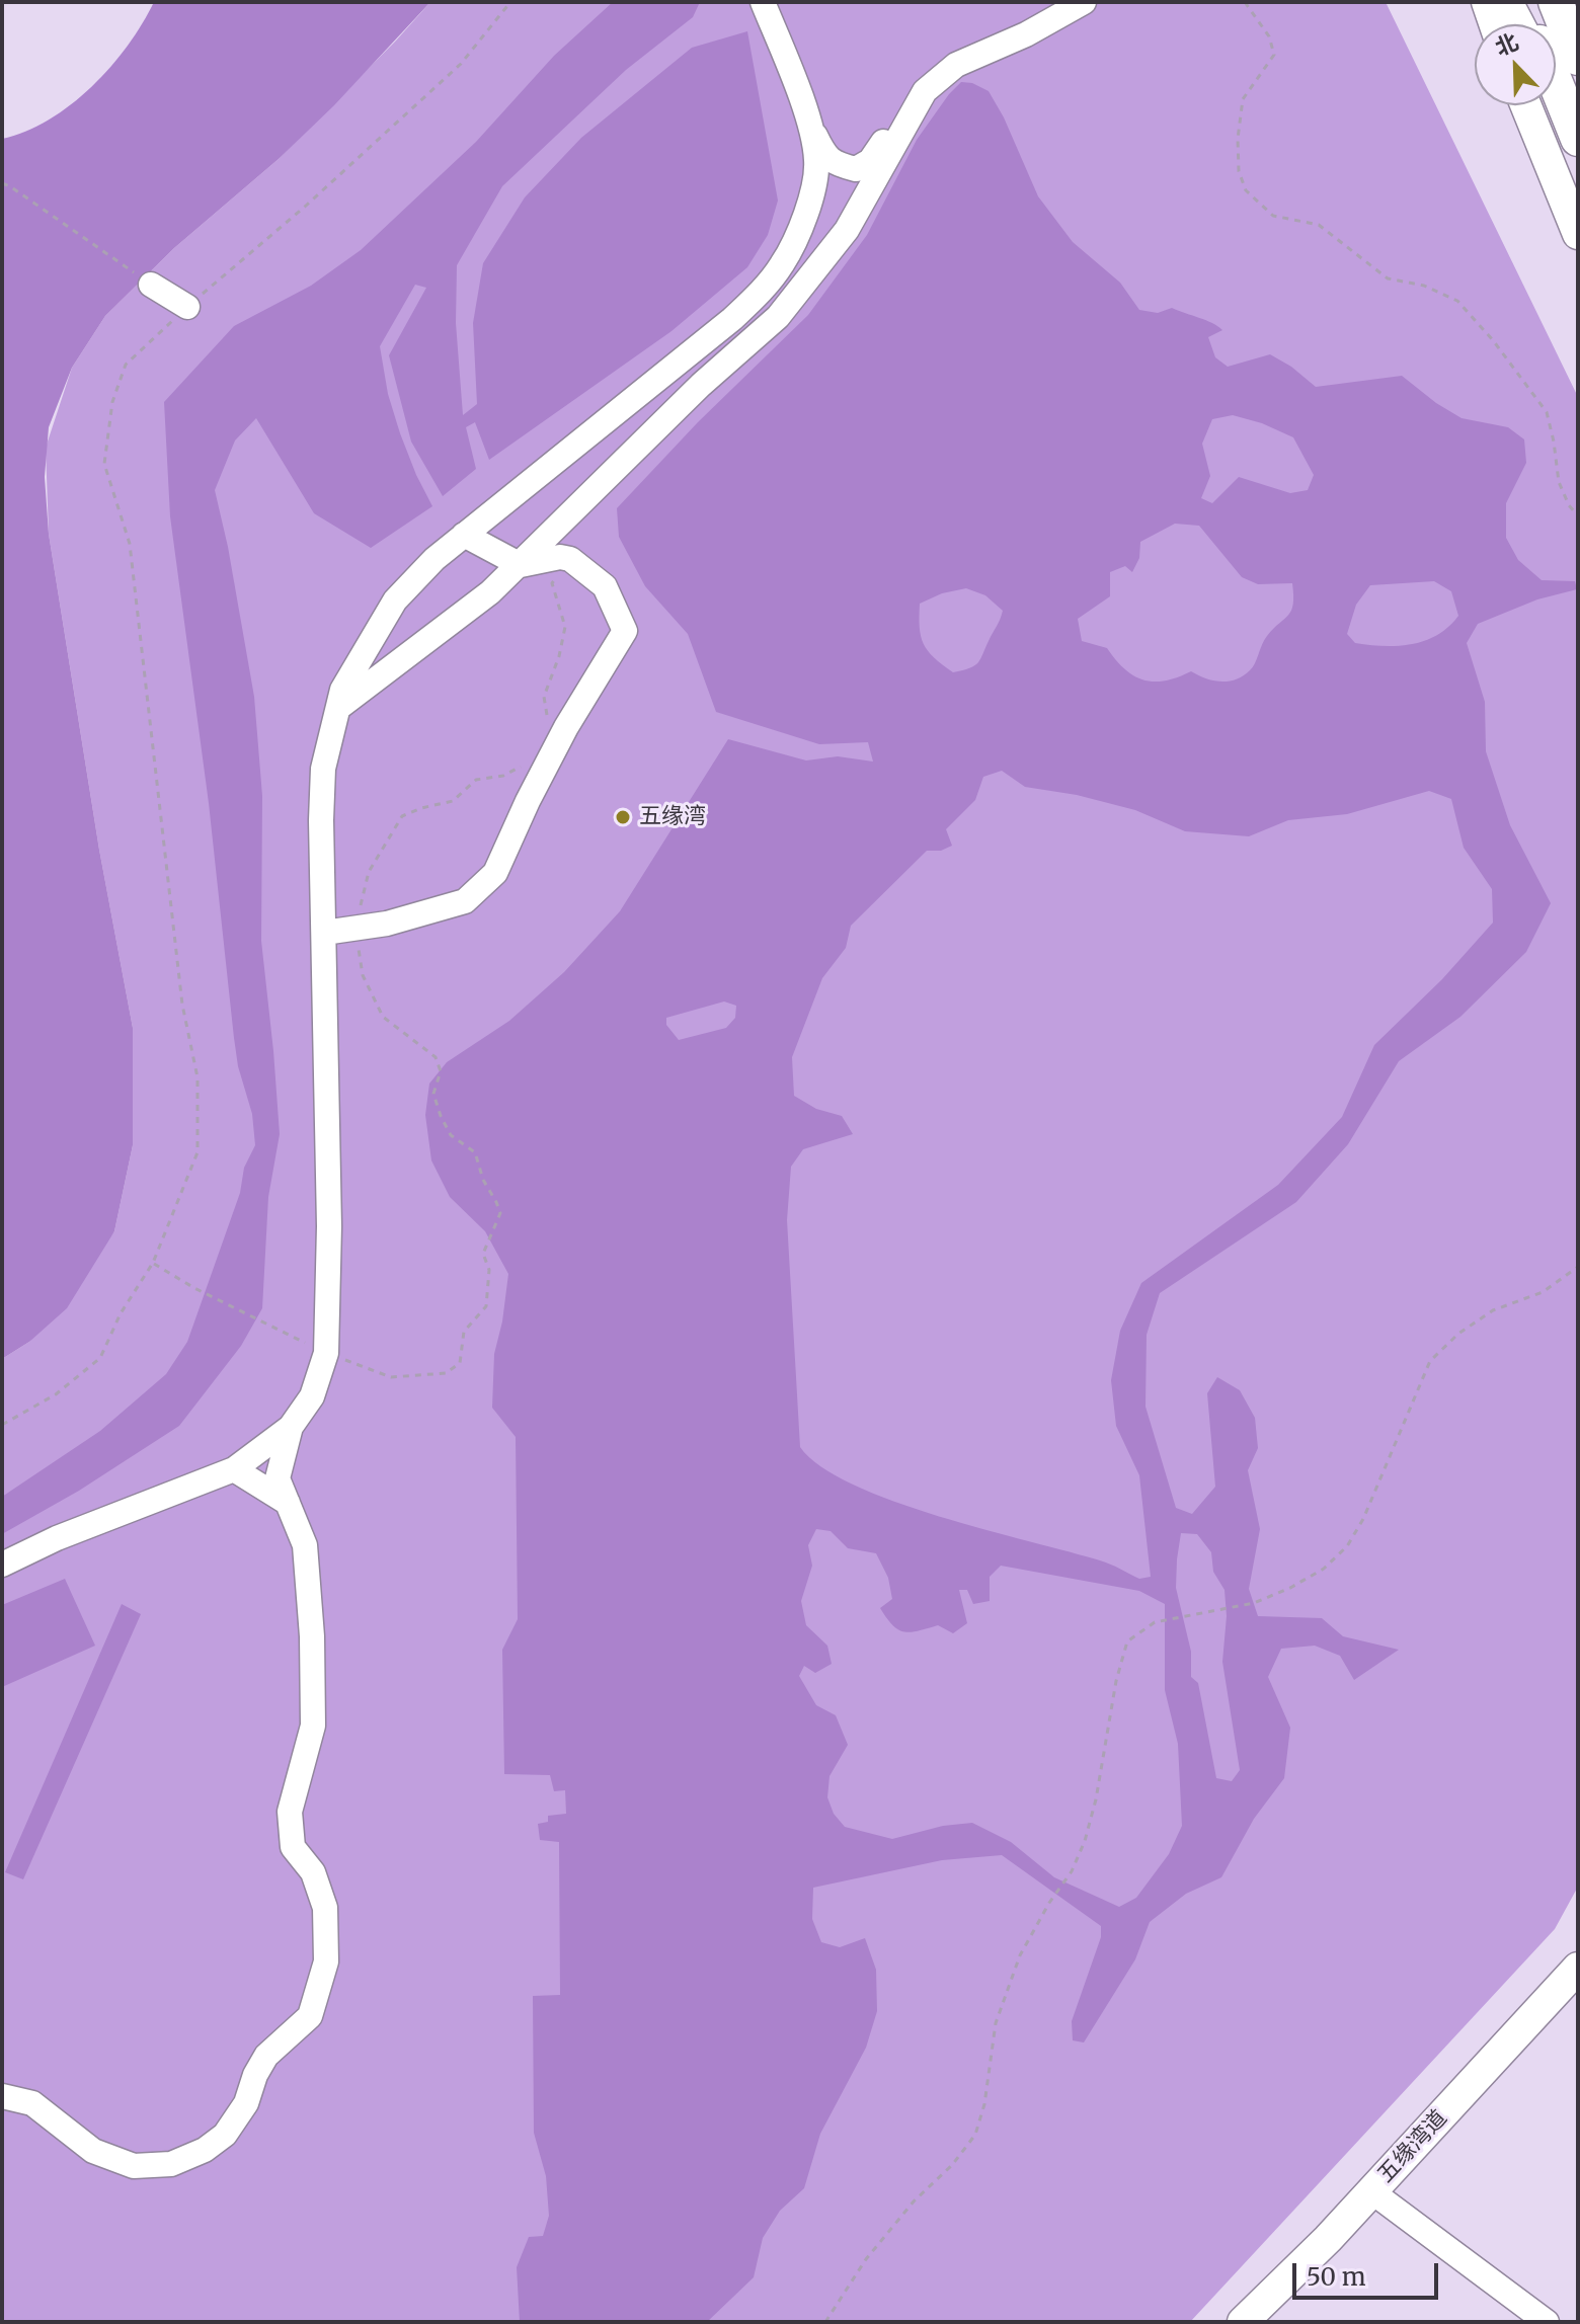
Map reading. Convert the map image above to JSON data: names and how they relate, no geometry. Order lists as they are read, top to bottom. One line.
{"streets":{"main road":["五缘湾道"]},"places":["五缘湾"],"scale_bar":"50 m","north":"top left"}
